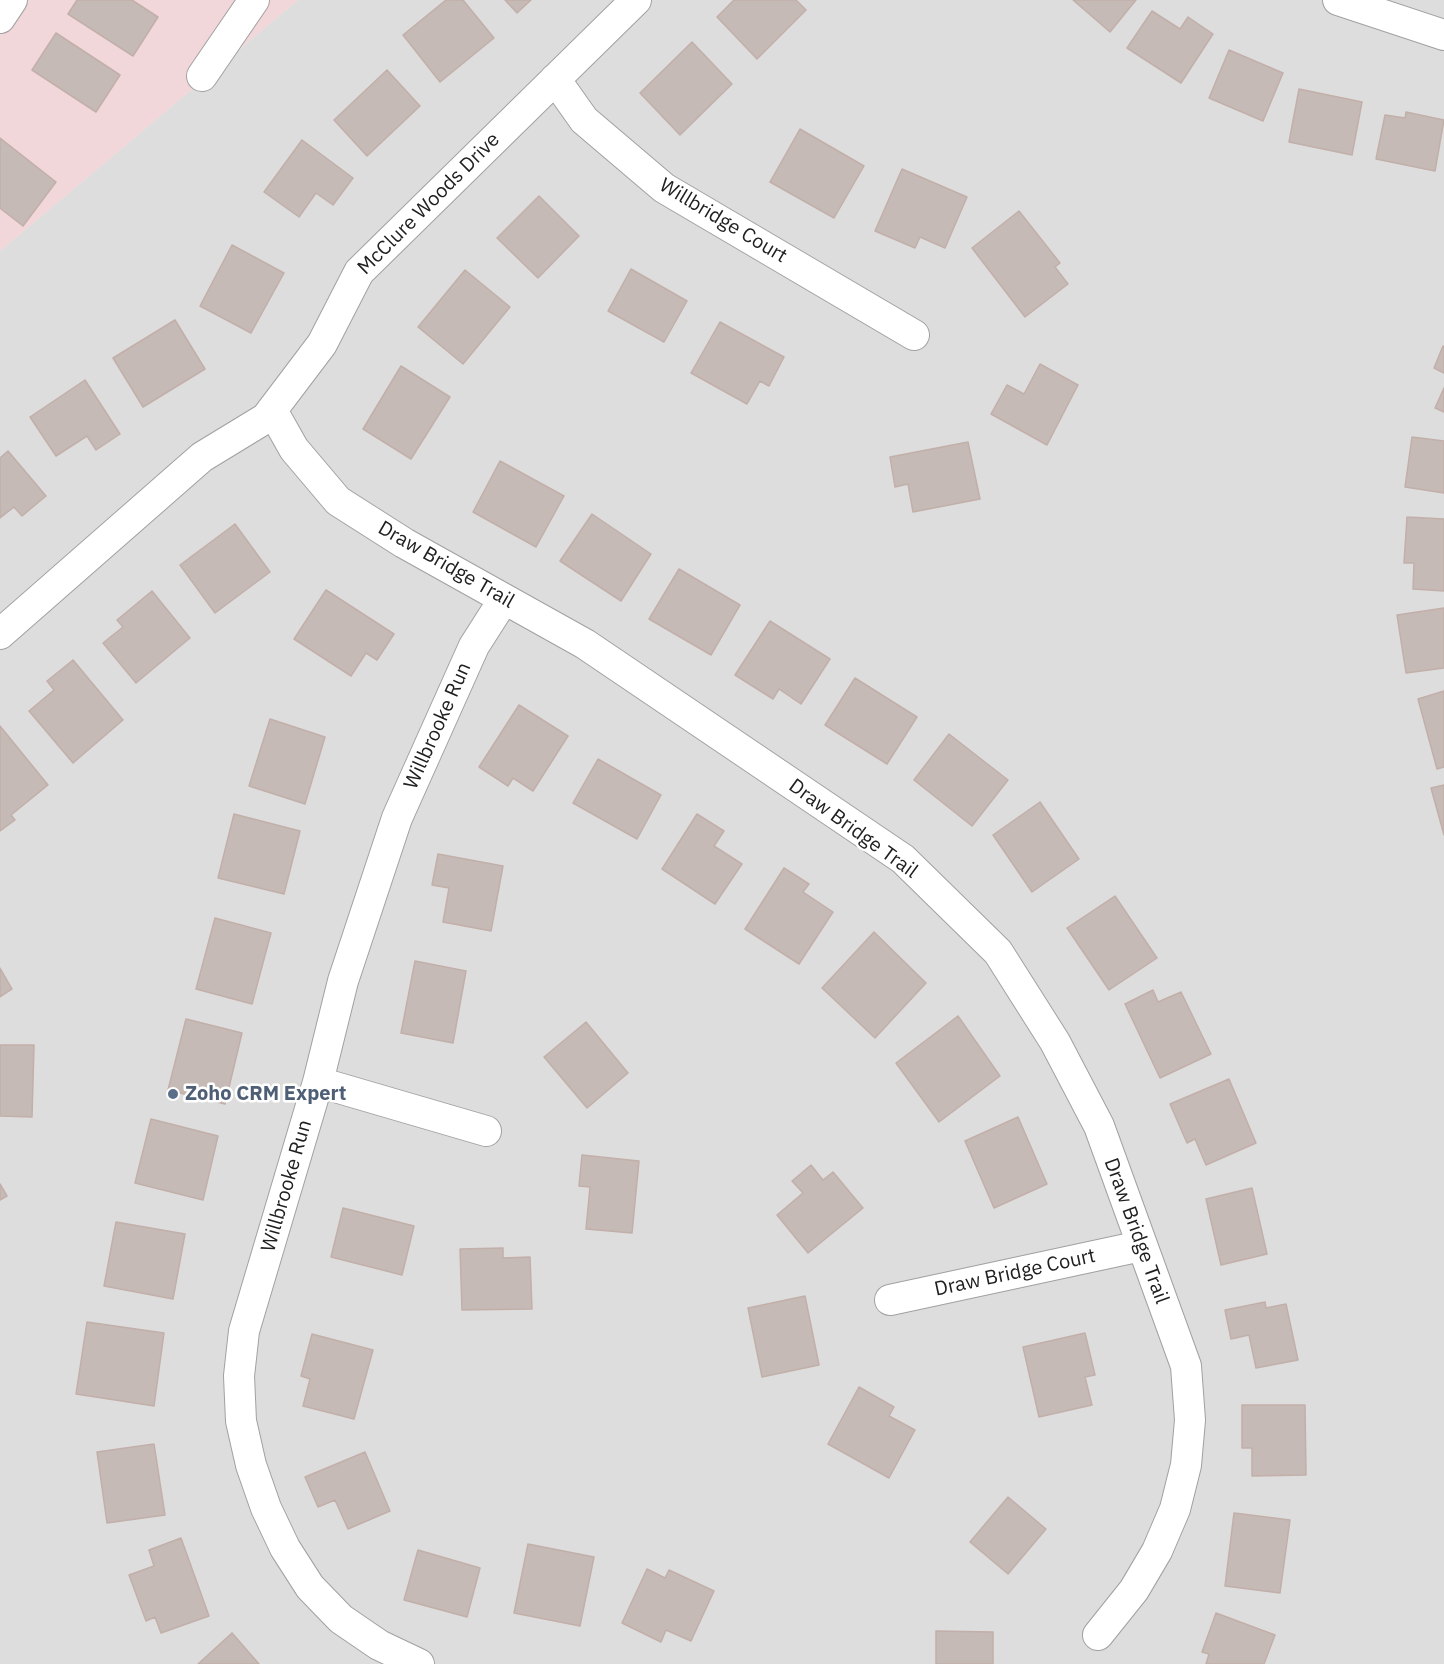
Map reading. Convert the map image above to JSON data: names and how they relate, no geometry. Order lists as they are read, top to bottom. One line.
{"streets":{"street":["McClure Woods Drive","Willbridge Court","Draw Bridge Trail","Willbrooke Run","Draw Bridge Court"]},"crossings":[["McClure Woods Drive","Willbridge Court"],["McClure Woods Drive","Draw Bridge Trail"],["Draw Bridge Trail","Willbrooke Run"],["Draw Bridge Trail","Draw Bridge Court"]],"places":["Zoho CRM Expert"]}
